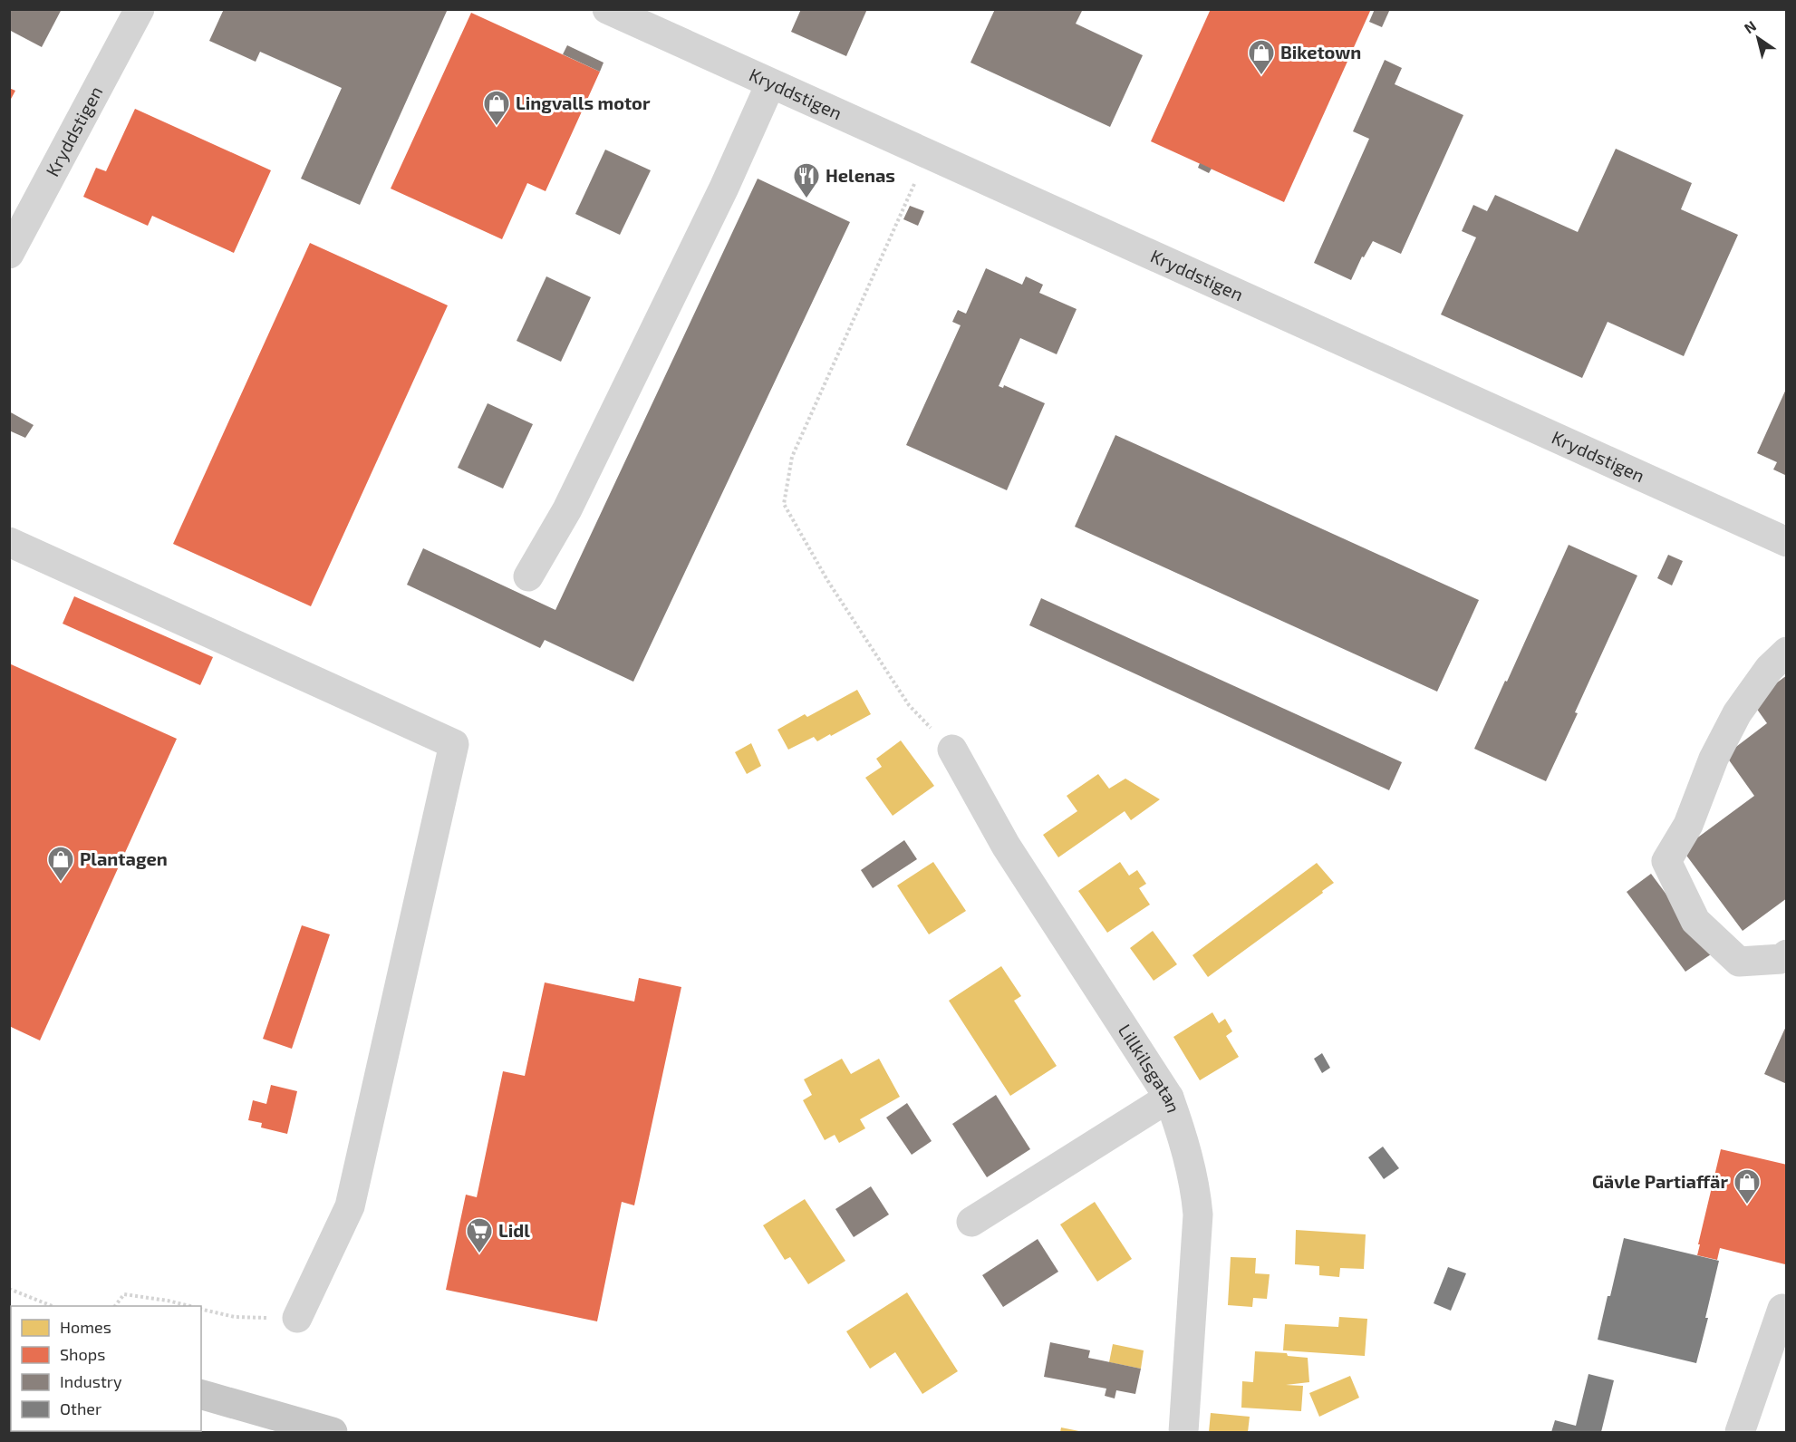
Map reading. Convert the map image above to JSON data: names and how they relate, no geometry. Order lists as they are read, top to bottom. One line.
{"streets":{"street":["Kryddstigen","Lillkilsgatan"]},"places":{"shop":["Biketown","Lingvalls motor","Plantagen","Gävle Partiaffär"],"restaurant":["Helenas"],"supermarket":["Lidl"]},"legend":["Homes","Shops","Industry","Other"],"north":"top left"}
